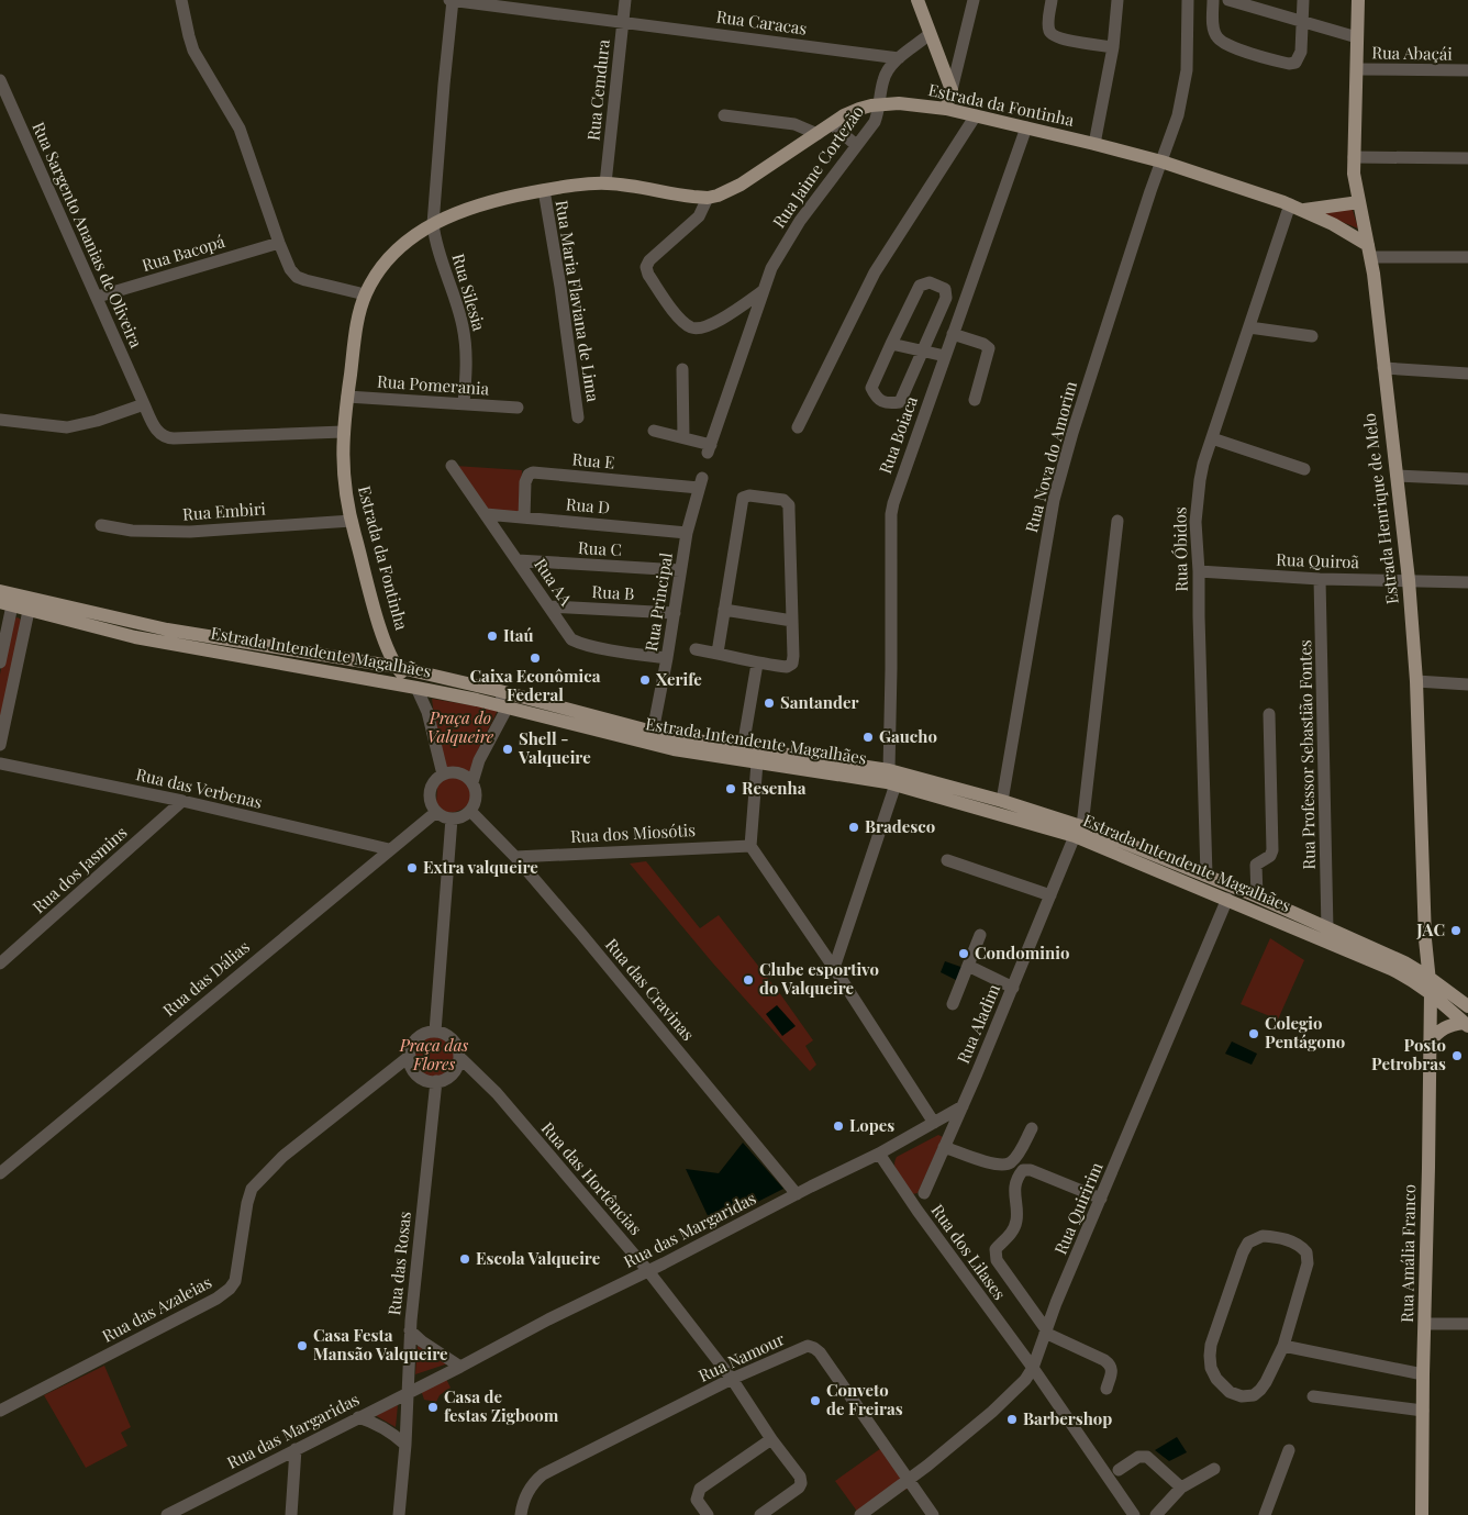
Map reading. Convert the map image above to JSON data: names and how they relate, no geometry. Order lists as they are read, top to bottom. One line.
{"streets":{"main road":["Estrada da Fontinha","Estrada Henrique de Melo","Estrada Intendente Magalhães","Rua Amália Franco"],"street":["Rua Caracas","Rua Abaçái","Rua Cemdura","Rua Jaime Cortezão","Rua Sargento Ananias de Oliveira","Rua Bacopá","Rua Silesia","Rua Maria Flaviana de Lima","Rua Pomerania","Rua Boiaca","Rua Nova do Amorim","Rua E","Rua D","Rua Embiri","Rua C","Rua Óbidos","Rua Quiroã","Rua AA","Rua B","Rua Principal","Rua Professor Sebastião Fontes","Rua das Verbenas","Rua dos Miosótis","Rua dos Jasmins","Rua das Dálias","Rua das Cravinas","Rua Aladim","Rua das Hortências","Rua Quiririm","Rua das Margaridas","Rua dos Lilases","Rua das Rosas","Rua das Azaleias","Rua Namour"]},"crossings":[["Rua Caracas","Rua Cemdura"],["Rua Caracas","Rua Jaime Cortezão"],["Rua Caracas","Rua Silesia"],["Rua Abaçái","Estrada Henrique de Melo"],["Rua Cemdura","Estrada da Fontinha"],["Estrada da Fontinha","Rua Jaime Cortezão"],["Estrada da Fontinha","Rua Sargento Ananias de Oliveira"],["Estrada da Fontinha","Rua Silesia"],["Estrada da Fontinha","Rua Maria Flaviana de Lima"],["Estrada da Fontinha","Rua Pomerania"],["Estrada da Fontinha","Rua Boiaca"],["Estrada da Fontinha","Rua Nova do Amorim"],["Estrada da Fontinha","Estrada Henrique de Melo"],["Estrada da Fontinha","Rua Embiri"],["Estrada da Fontinha","Rua Óbidos"],["Estrada da Fontinha","Estrada Intendente Magalhães"],["Rua Sargento Ananias de Oliveira","Rua Bacopá"],["Rua Silesia","Rua Pomerania"],["Rua Boiaca","Estrada Intendente Magalhães"],["Rua Nova do Amorim","Estrada Intendente Magalhães"],["Rua E","Rua D"],["Rua E","Rua Principal"],["Rua D","Rua AA"],["Rua D","Rua Principal"],["Estrada Henrique de Melo","Rua Quiroã"],["Estrada Henrique de Melo","Estrada Intendente Magalhães"],["Estrada Henrique de Melo","Rua Amália Franco"],["Rua C","Rua AA"],["Rua C","Rua Principal"],["Rua Óbidos","Rua Quiroã"],["Rua Óbidos","Estrada Intendente Magalhães"],["Rua Quiroã","Rua Professor Sebastião Fontes"],["Rua AA","Rua B"],["Rua AA","Rua Principal"],["Rua B","Rua Principal"],["Rua Principal","Estrada Intendente Magalhães"],["Estrada Intendente Magalhães","Rua Professor Sebastião Fontes"],["Estrada Intendente Magalhães","Rua Aladim"],["Estrada Intendente Magalhães","Rua Quiririm"],["Estrada Intendente Magalhães","Rua Amália Franco"],["Rua das Verbenas","Rua dos Jasmins"],["Rua das Verbenas","Rua das Dálias"],["Rua dos Miosótis","Rua das Cravinas"],["Rua das Dálias","Rua das Cravinas"],["Rua das Cravinas","Rua das Margaridas"],["Rua Aladim","Rua das Margaridas"],["Rua das Hortências","Rua das Margaridas"],["Rua das Hortências","Rua das Rosas"],["Rua das Hortências","Rua das Azaleias"],["Rua das Hortências","Rua Namour"],["Rua Quiririm","Rua dos Lilases"],["Rua Quiririm","Rua Namour"],["Rua das Margaridas","Rua dos Lilases"],["Rua das Margaridas","Rua das Rosas"],["Rua das Rosas","Rua das Azaleias"]],"parks":["Praça do Valqueire","Praça das Flores"],"places":["Itaú","Caixa Econômica Federal","Xerife","Santander","Gaucho","Shell - Valqueire","Resenha","Bradesco","Extra valqueire","JAC","Condominio","Clube esportivo do Valqueire","Colegio Pentágono","Posto Petrobras","Lopes","Escola Valqueire","Casa Festa Mansão Valqueire","Conveto de Freiras","Casa de festas Zigboom","Barbershop"]}
